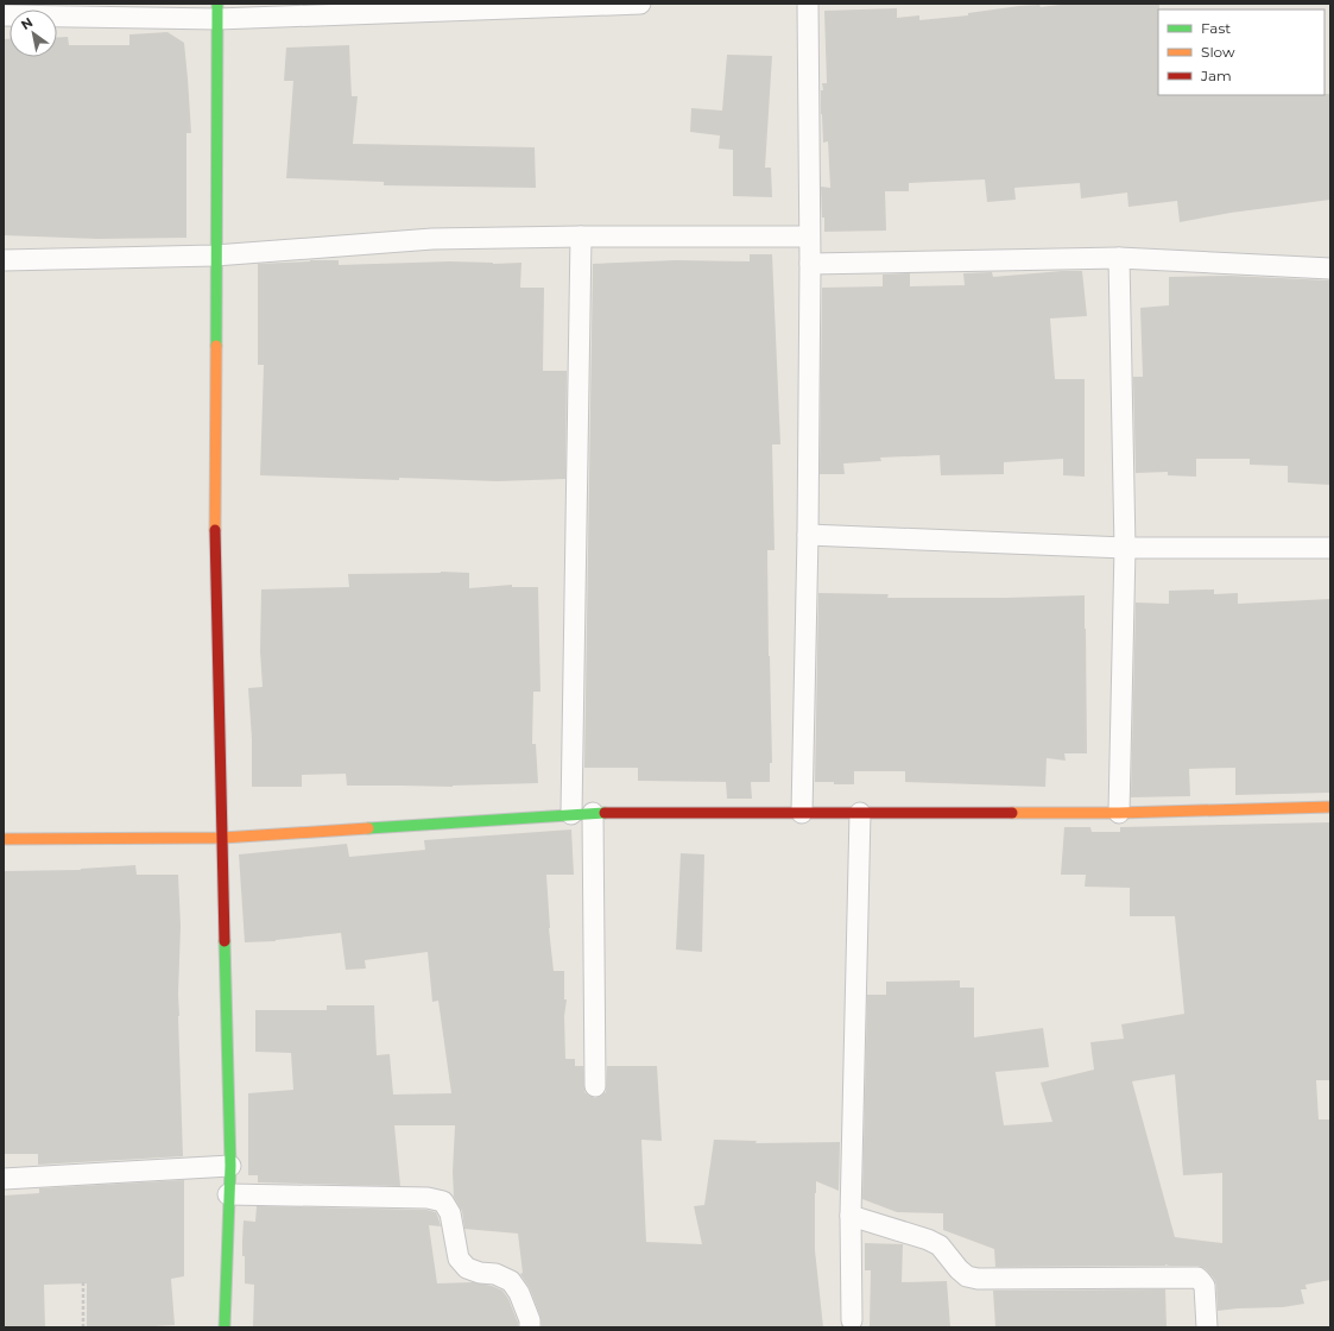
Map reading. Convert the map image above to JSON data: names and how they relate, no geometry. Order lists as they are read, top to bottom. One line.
{"legend":["Fast","Slow","Jam"],"north":"top left"}
